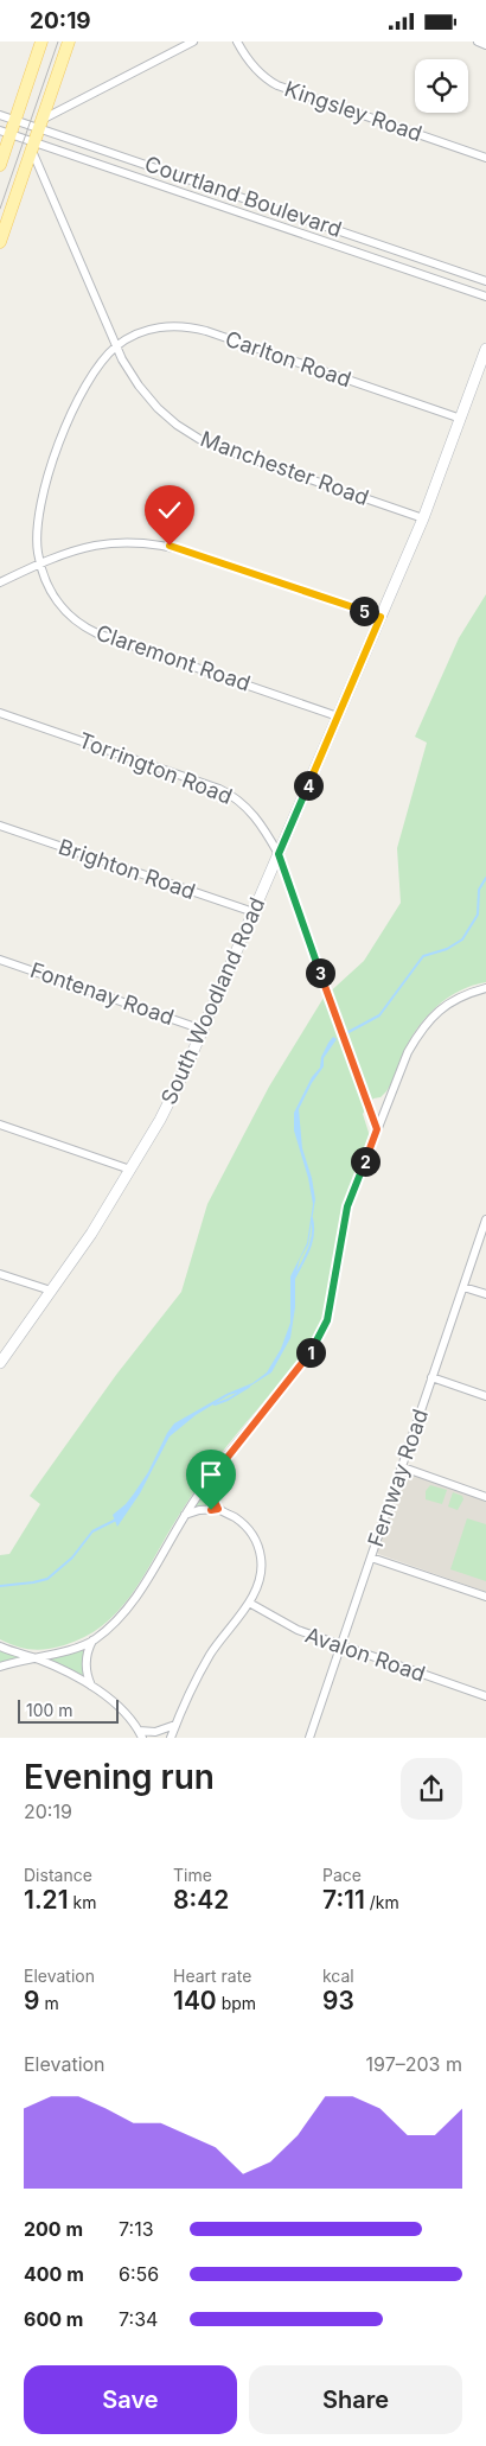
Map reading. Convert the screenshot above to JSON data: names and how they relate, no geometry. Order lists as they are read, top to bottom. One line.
{"streets":{"street":["Kingsley Road","Courtland Boulevard","Carlton Road","Manchester Road","Claremont Road","Torrington Road","Brighton Road","Fontenay Road","South Woodland Road","Fernway Road","Avalon Road"]},"crossings":[["Courtland Boulevard","Manchester Road"],["Carlton Road","Manchester Road"],["Carlton Road","Claremont Road"],["Carlton Road","South Woodland Road"],["Manchester Road","South Woodland Road"],["Claremont Road","South Woodland Road"],["Torrington Road","South Woodland Road"],["Brighton Road","South Woodland Road"],["Fontenay Road","South Woodland Road"],["Fernway Road","Avalon Road"]],"scale_bar":"100 m","page":{"status":"20:19","pins":["5","4","3","2","1"],"scale":"100 m","heading":["Evening run","20:19"],"stats":[["Distance","1.21 km"],["Time","8:42"],["Pace","7:11 /km"],["Elevation","9 m"],["Heart rate","140 bpm"],["kcal","93"]],"chart":["Elevation","197–203 m"],"list":[{"name":"200 m","note":"7:13"},{"name":"400 m","note":"6:56"},{"name":"600 m","note":"7:34"}],"buttons":["Save","Share"]}}
